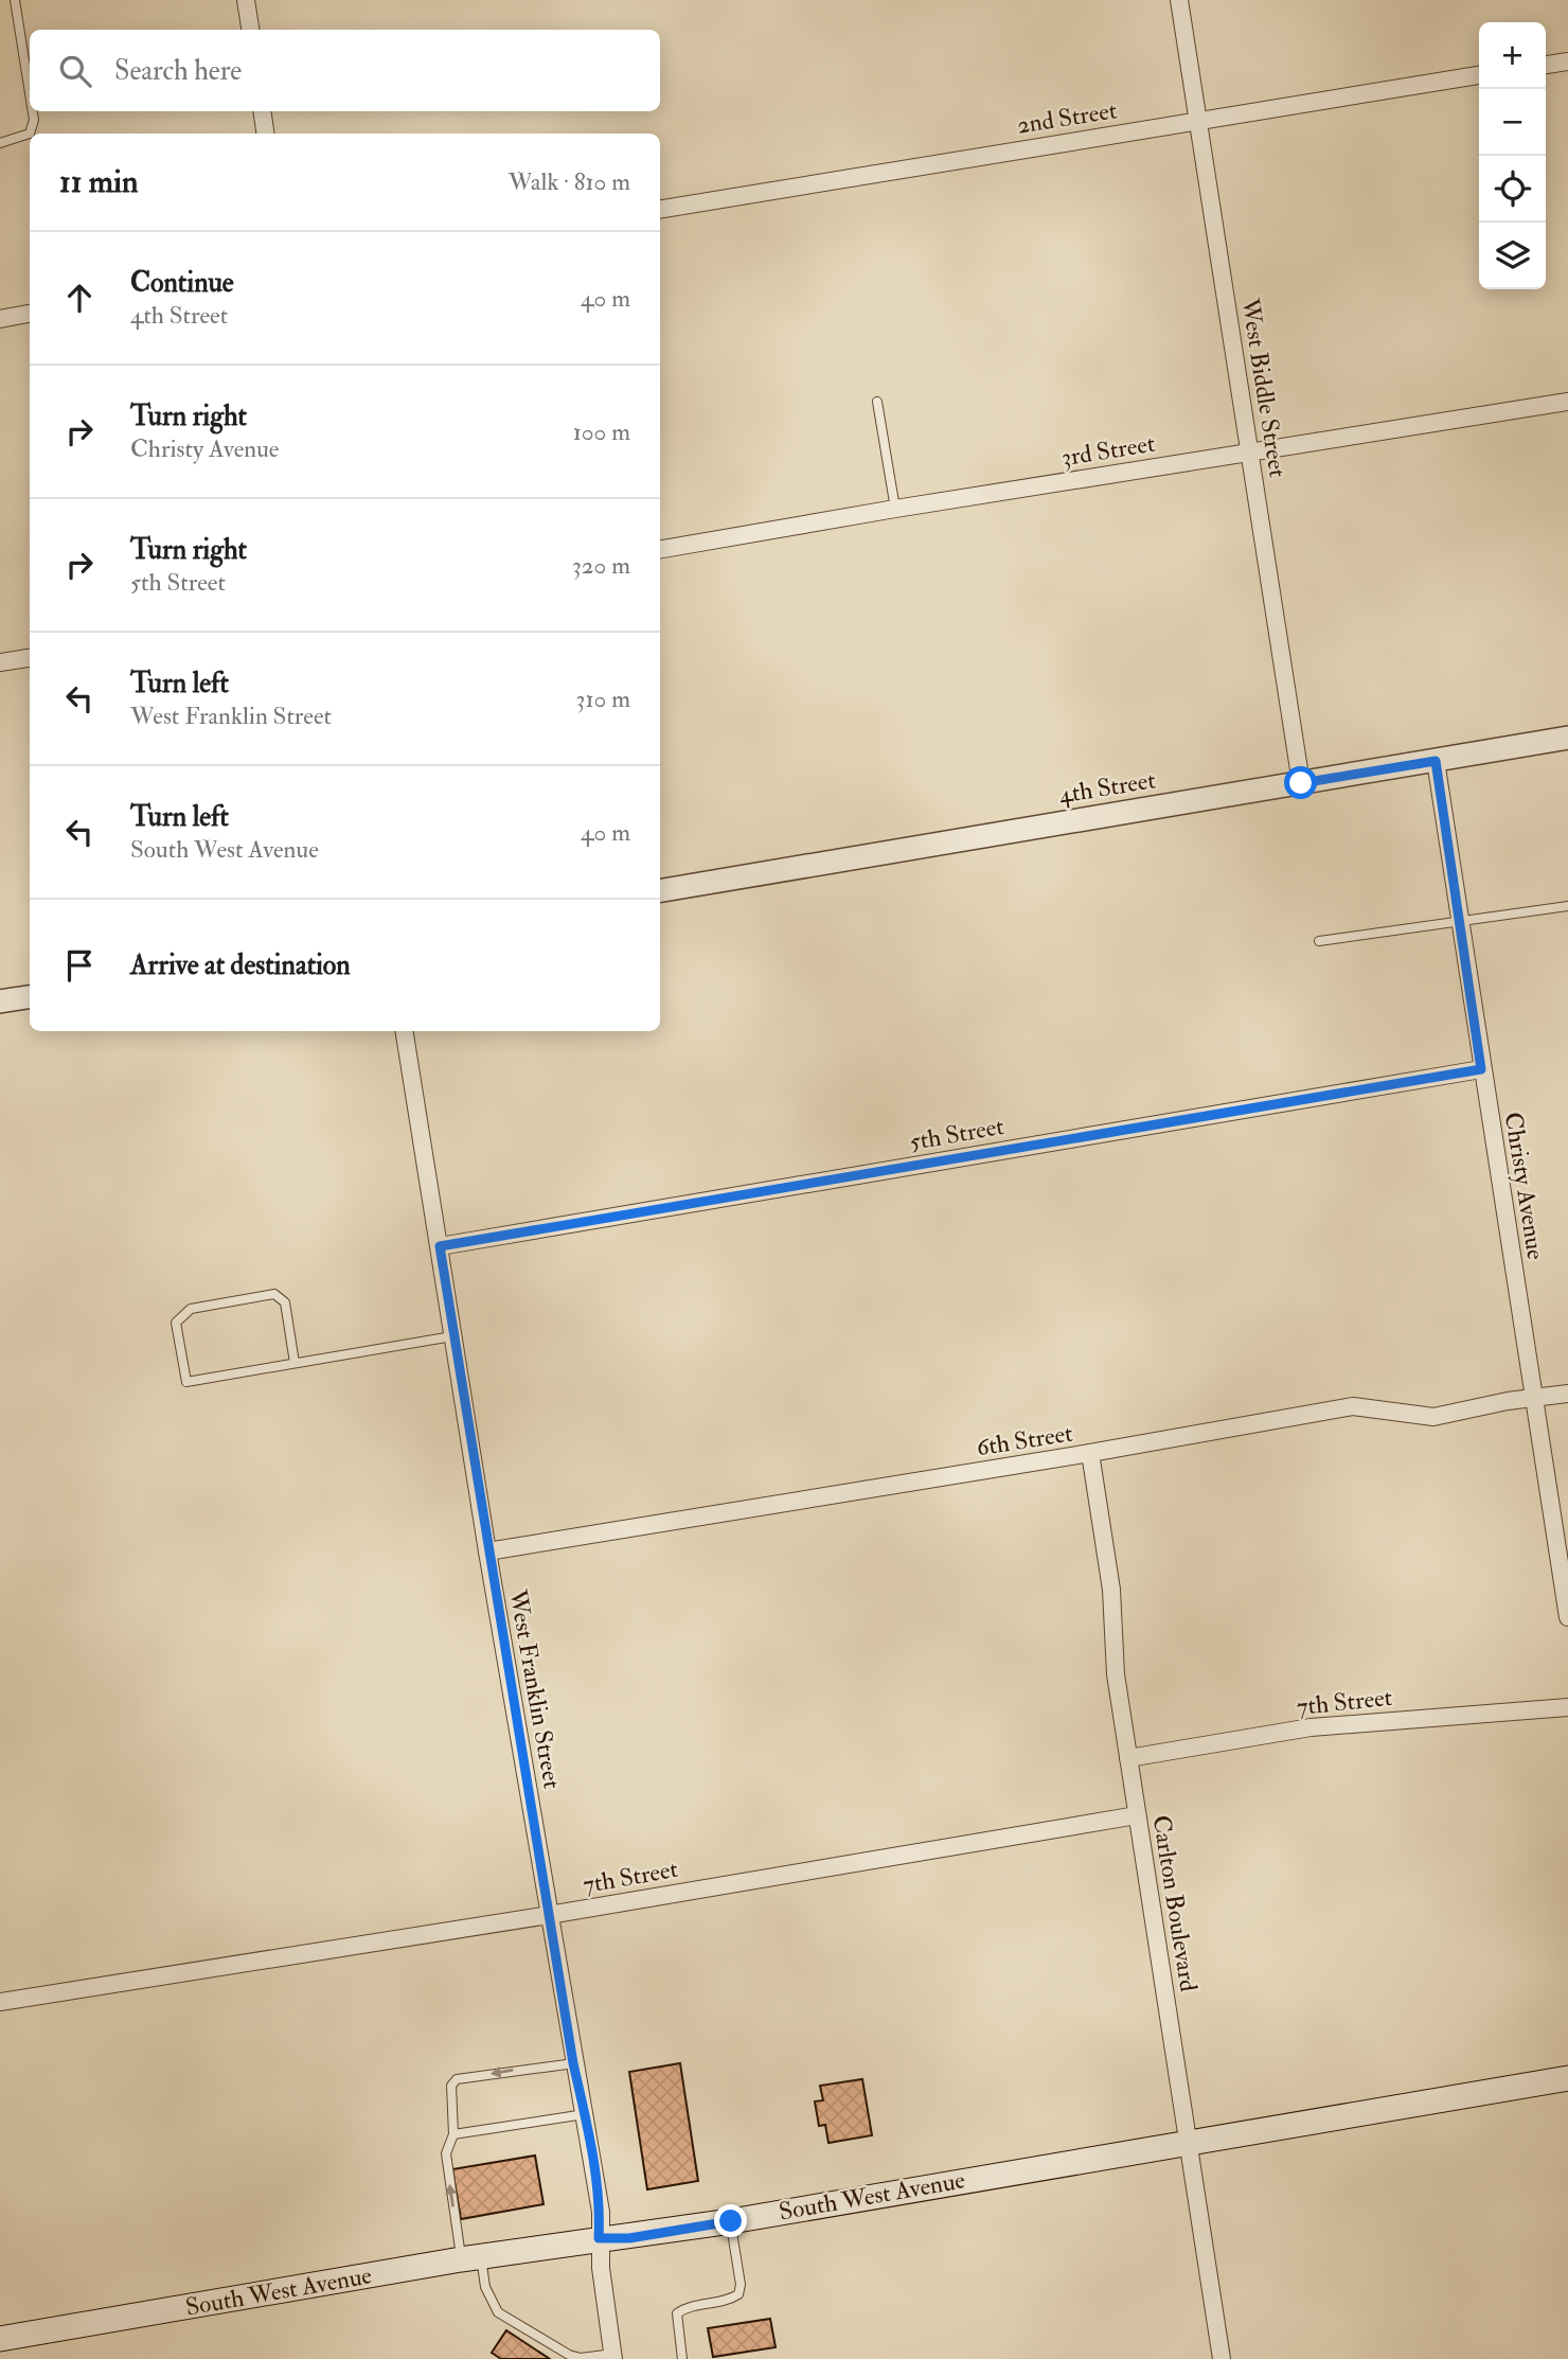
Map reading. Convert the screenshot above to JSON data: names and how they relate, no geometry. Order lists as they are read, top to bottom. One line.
{"streets":{"main road":["South West Avenue"],"street":["2nd Street","West Biddle Street","3rd Street","4th Street","5th Street","Christy Avenue","6th Street","West Franklin Street","7th Street","Carlton Boulevard"]},"crossings":[["2nd Street","West Biddle Street"],["West Biddle Street","3rd Street"],["West Biddle Street","4th Street"],["4th Street","Christy Avenue"],["5th Street","Christy Avenue"],["5th Street","West Franklin Street"],["Christy Avenue","6th Street"],["6th Street","West Franklin Street"],["6th Street","Carlton Boulevard"],["West Franklin Street","7th Street"],["West Franklin Street","South West Avenue"],["7th Street","Carlton Boulevard"],["Carlton Boulevard","South West Avenue"]],"page":{"map_buttons":["+","−"],"search":"Search here","heading":["11 min","Walk · 810 m"],"list":[["Continue","4th Street","40 m"],["Turn right","Christy Avenue","100 m"],["Turn right","5th Street","320 m"],["Turn left","West Franklin Street","310 m"],["Turn left","South West Avenue","40 m"],"Arrive at destination"]}}
